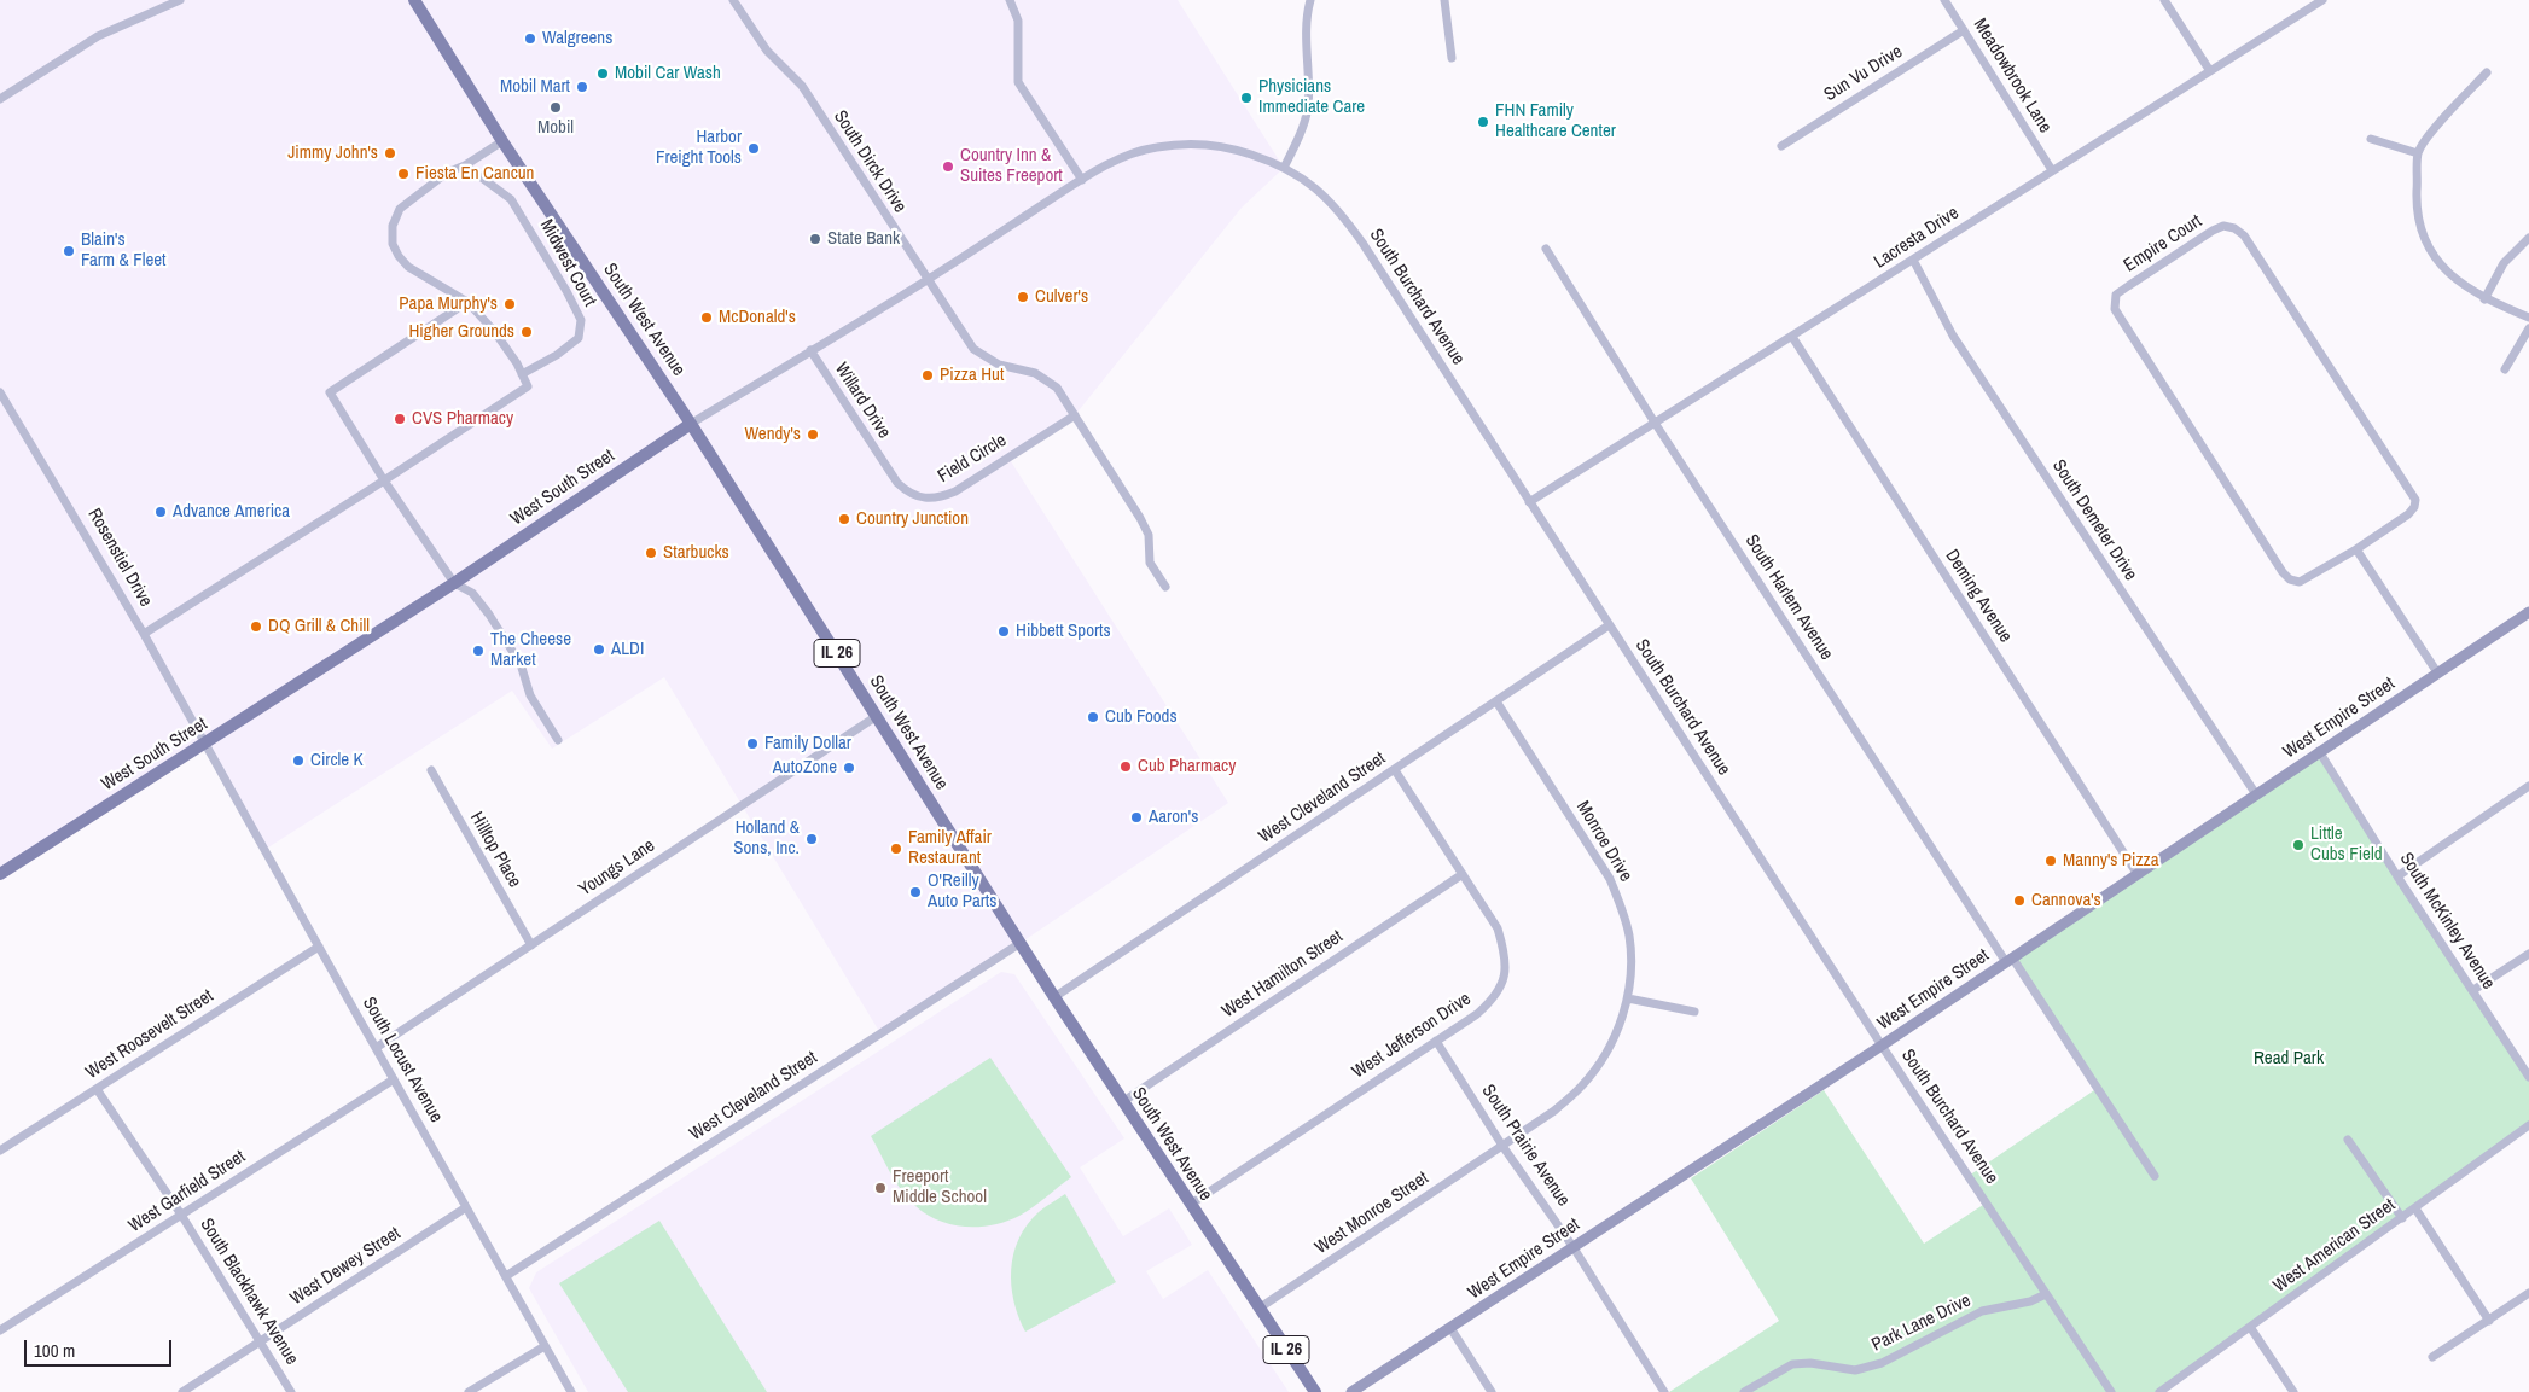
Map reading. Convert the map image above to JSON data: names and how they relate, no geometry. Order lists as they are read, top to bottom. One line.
{"streets":{"main road":["South West Avenue","West South Street","IL 26","West Empire Street"],"street":["Sun Vu Drive","Meadowbrook Lane","South Dirck Drive","Lacresta Drive","Empire Court","Midwest Court","South Burchard Avenue","Willard Drive","Field Circle","South Demeter Drive","Rosenstiel Drive","Deming Avenue","South Harlem Avenue","West Cleveland Street","Monroe Drive","Hilltop Place","Youngs Lane","South McKinley Avenue","West Hamilton Street","West Roosevelt Street","West Jefferson Drive","South Locust Avenue","South Prairie Avenue","West Garfield Street","West Monroe Street","West American Street","West Dewey Street","South Blackhawk Avenue","Park Lane Drive"]},"crossings":[["Sun Vu Drive","Meadowbrook Lane"],["Meadowbrook Lane","Lacresta Drive"],["South Dirck Drive","Field Circle"],["South Dirck Drive","West South Street"],["Lacresta Drive","South Burchard Avenue"],["Lacresta Drive","South Demeter Drive"],["Lacresta Drive","Deming Avenue"],["Lacresta Drive","South Harlem Avenue"],["South Burchard Avenue","West South Street"],["South Burchard Avenue","West Empire Street"],["South Burchard Avenue","West Cleveland Street"],["South Burchard Avenue","Park Lane Drive"],["South West Avenue","West South Street"],["South West Avenue","West Cleveland Street"],["South West Avenue","Youngs Lane"],["South West Avenue","West Hamilton Street"],["South West Avenue","West Jefferson Drive"],["South West Avenue","West Monroe Street"],["Willard Drive","Field Circle"],["Willard Drive","West South Street"],["West South Street","Rosenstiel Drive"],["West South Street","South Locust Avenue"],["South Demeter Drive","West Empire Street"],["Rosenstiel Drive","South Locust Avenue"],["Deming Avenue","West Empire Street"],["South Harlem Avenue","West Empire Street"],["West Empire Street","South McKinley Avenue"],["West Empire Street","South Prairie Avenue"],["West Cleveland Street","Monroe Drive"],["West Cleveland Street","West Jefferson Drive"],["West Cleveland Street","South Locust Avenue"],["Monroe Drive","South Prairie Avenue"],["Monroe Drive","West Monroe Street"],["Hilltop Place","Youngs Lane"],["Youngs Lane","South Locust Avenue"],["West Hamilton Street","West Jefferson Drive"],["West Roosevelt Street","South Locust Avenue"],["West Roosevelt Street","South Blackhawk Avenue"],["West Jefferson Drive","South Prairie Avenue"],["South Locust Avenue","West Garfield Street"],["South Locust Avenue","West Dewey Street"],["South Prairie Avenue","West Monroe Street"],["West Garfield Street","South Blackhawk Avenue"],["West Dewey Street","South Blackhawk Avenue"]],"parks":["Read Park"],"places":["Walgreens","Mobil Car Wash","Mobil Mart","Physicians Immediate Care","Mobil","FHN Family Healthcare Center","Harbor Freight Tools","Jimmy John's","Country Inn & Suites Freeport","Fiesta En Cancun","State Bank","Blain's Farm & Fleet","Culver's","Papa Murphy's","McDonald's","Higher Grounds","Pizza Hut","CVS Pharmacy","Wendy's","Advance America","Country Junction","Starbucks","DQ Grill & Chill","Hibbett Sports","ALDI","The Cheese Market","Cub Foods","Family Dollar","Circle K","Cub Pharmacy","AutoZone","Aaron's","Holland & Sons, Inc.","Little Cubs Field","Family Affair Restaurant","Manny's Pizza","O'Reilly Auto Parts","Cannova's","Freeport Middle School"],"scale_bar":"100 m"}
